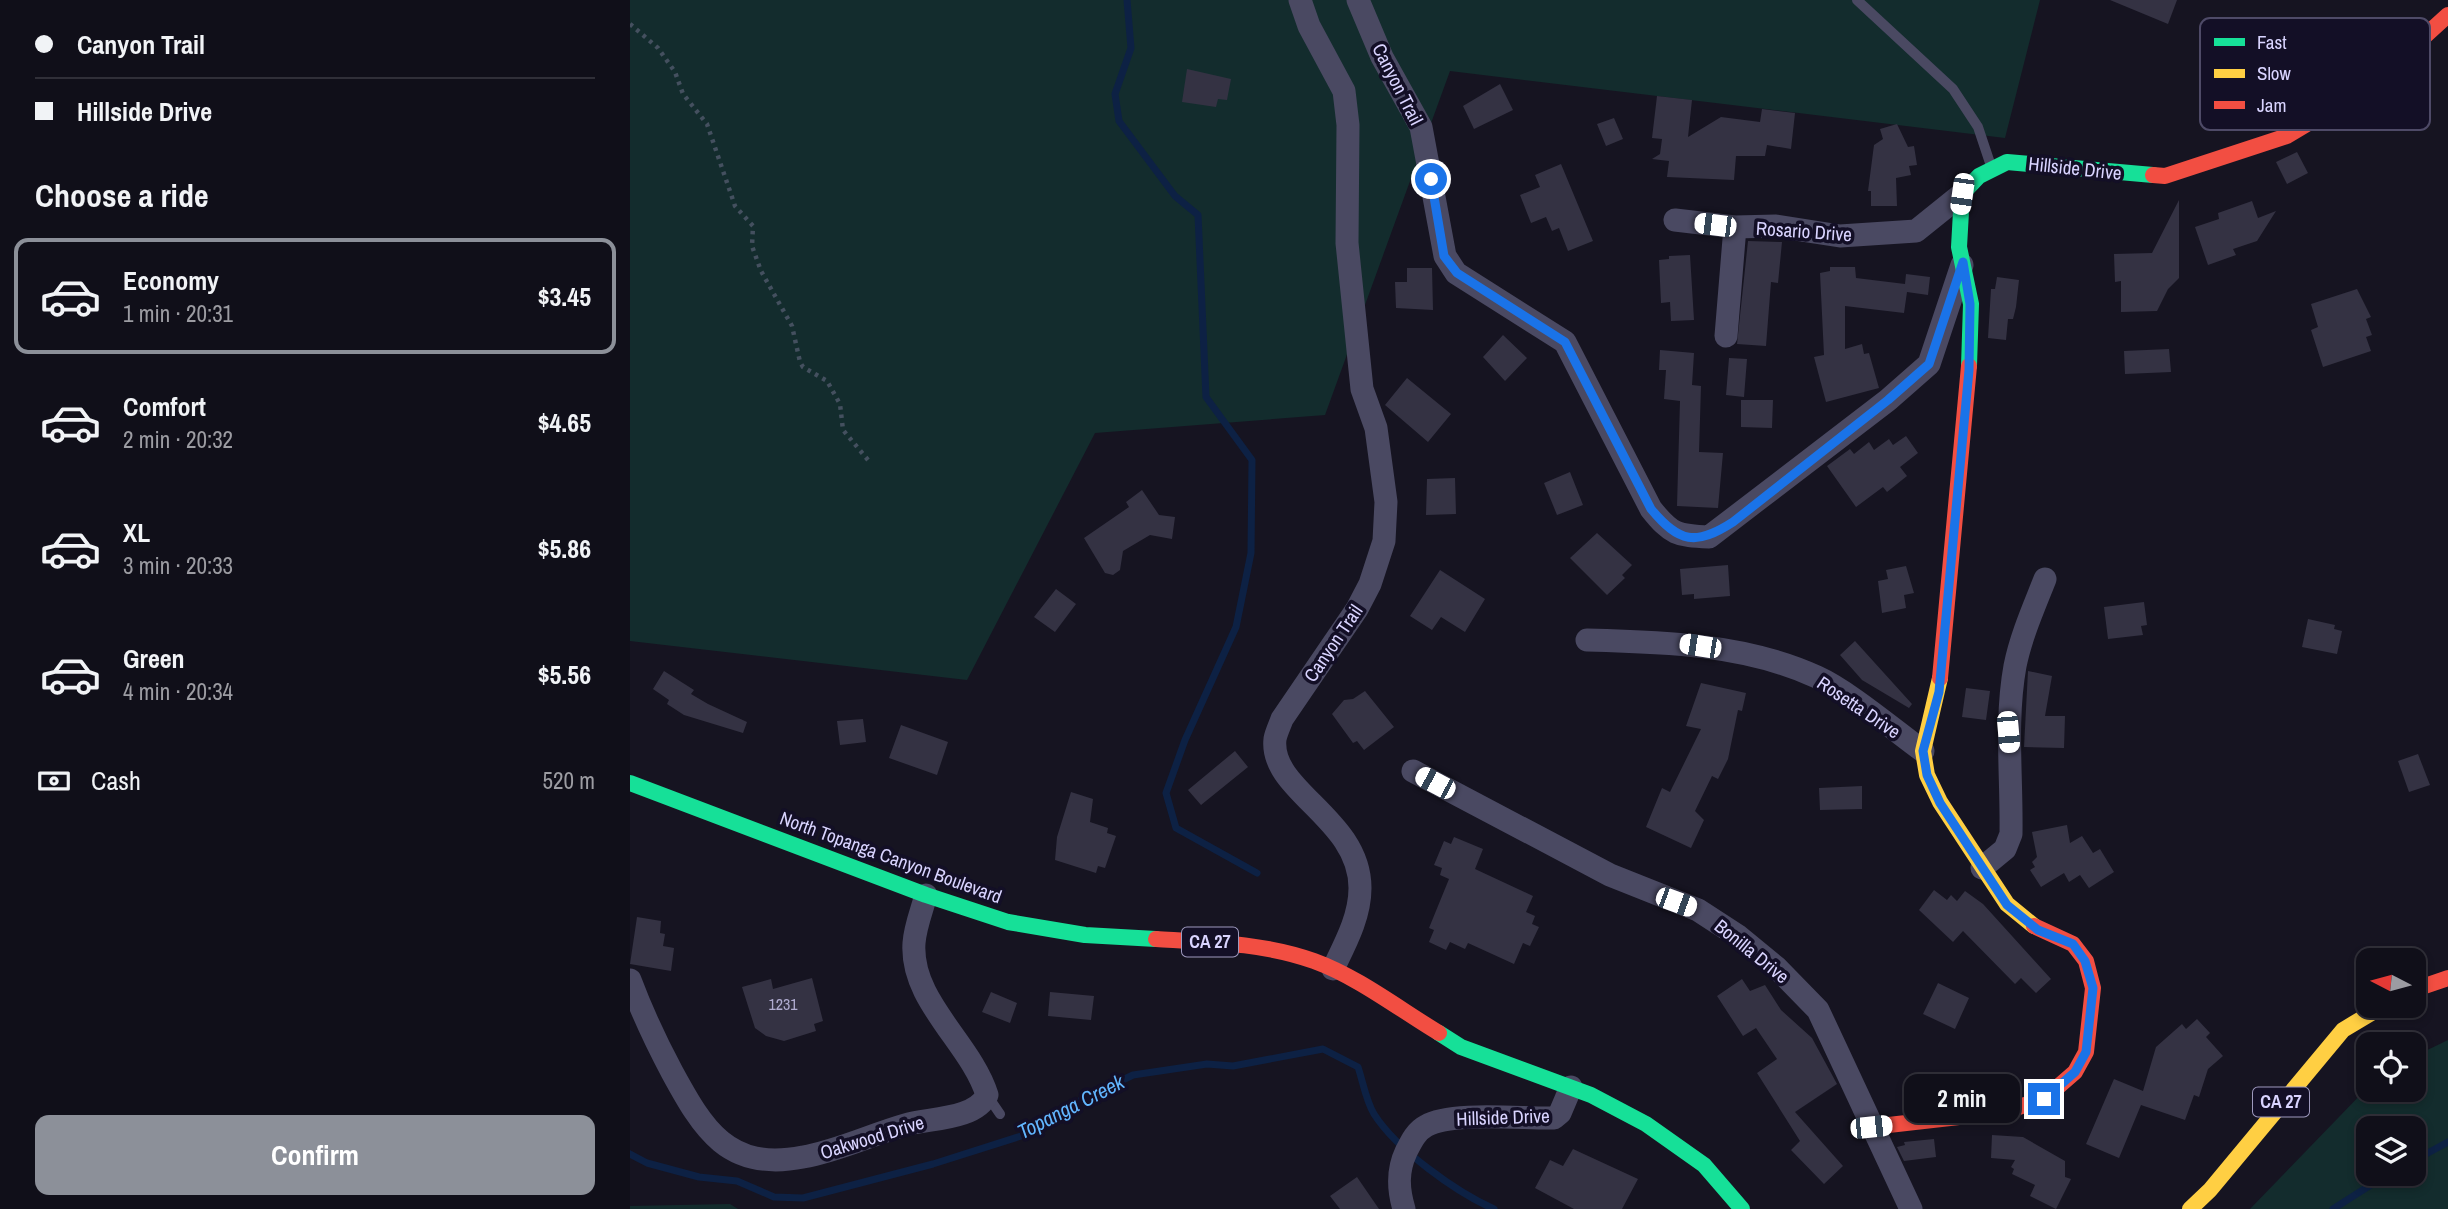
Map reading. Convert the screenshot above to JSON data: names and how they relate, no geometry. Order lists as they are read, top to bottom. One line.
{"streets":{"street":["Canyon Trail","Hillside Drive","Rosario Drive","Rosetta Drive","North Topanga Canyon Boulevard","CA 27","Bonilla Drive","Oakwood Drive"]},"crossings":[["Canyon Trail","North Topanga Canyon Boulevard"],["Hillside Drive","North Topanga Canyon Boulevard"],["North Topanga Canyon Boulevard","Oakwood Drive"]],"water":["Topanga Creek"],"house_numbers":["1231"],"legend":["Fast","Slow","Jam"],"north":"left","page":{"banner":["Canyon Trail","Hillside Drive"],"heading":"Choose a ride","list":[{"name":"Economy","note":"1 min · 20:31","value":"$3.45"},{"name":"Comfort","note":"2 min · 20:32","value":"$4.65"},{"name":"XL","note":"3 min · 20:33","value":"$5.86"},{"name":"Green","note":"4 min · 20:34","value":"$5.56"}],"pay":["Cash","520 m"],"bubble":"2 min","buttons":"Confirm"}}
